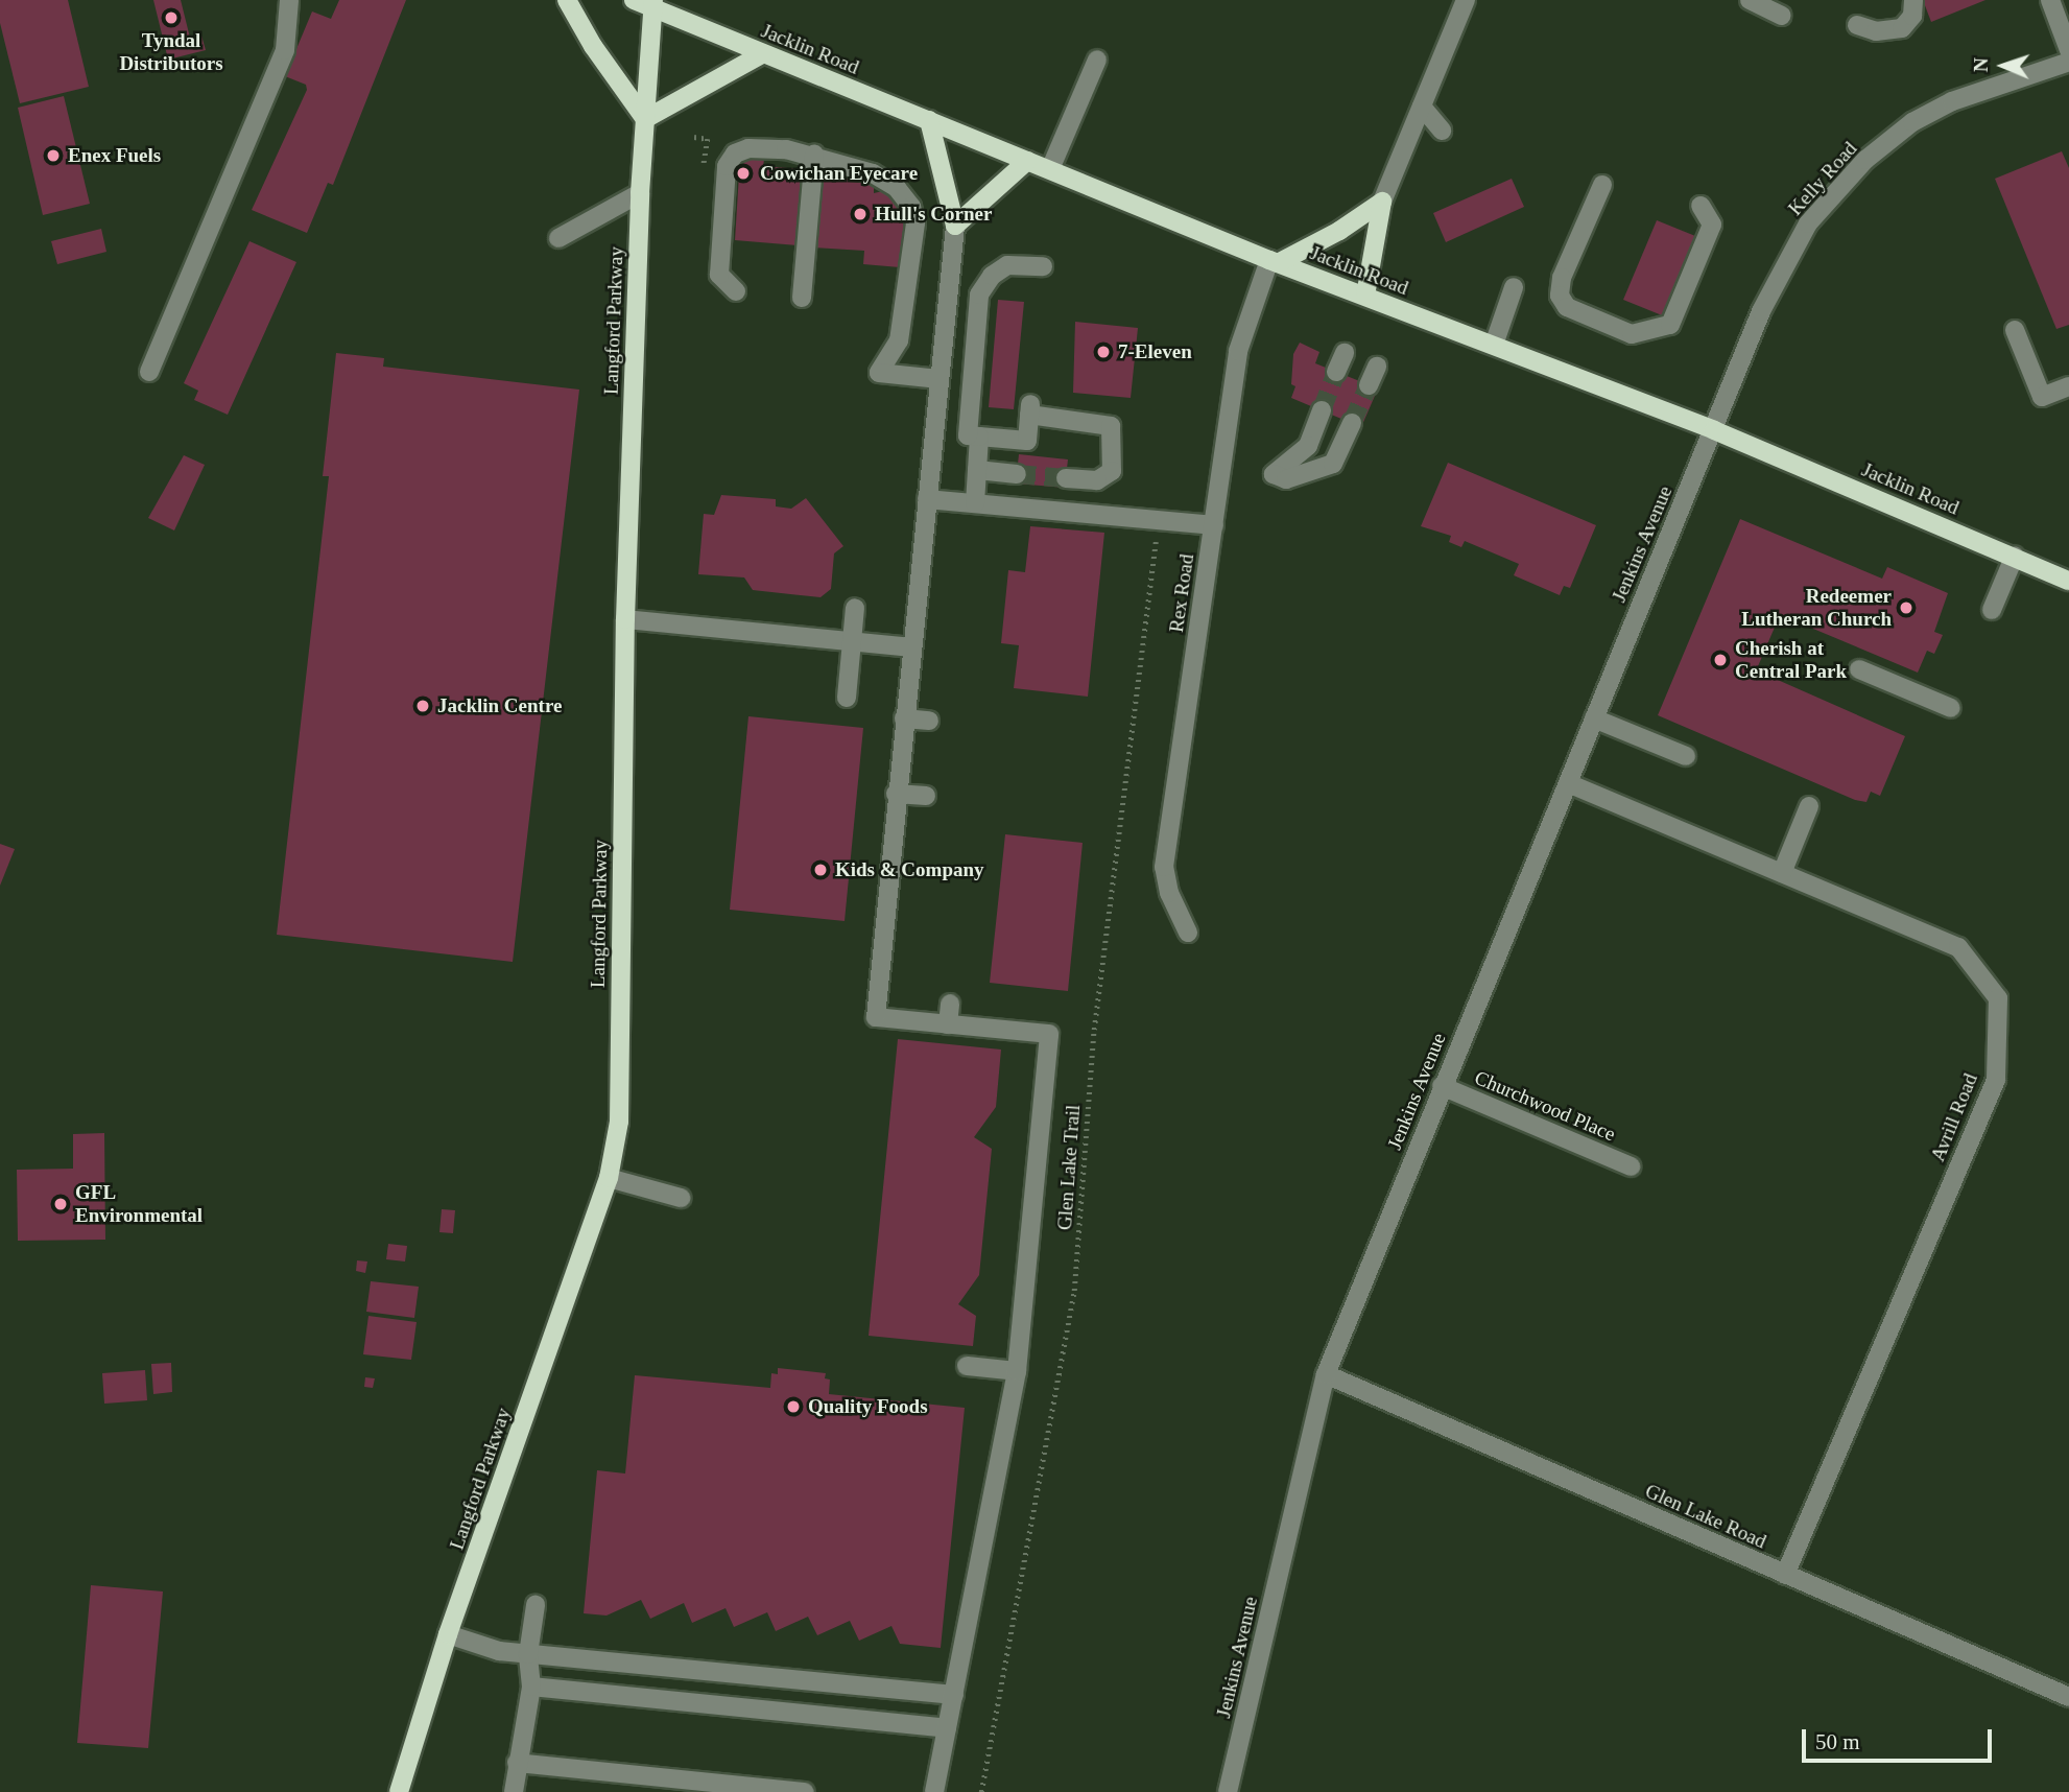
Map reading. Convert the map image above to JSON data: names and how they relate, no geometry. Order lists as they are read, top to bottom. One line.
{"streets":{"main road":["Jacklin Road","Langford Parkway"],"street":["Kelly Road","Jenkins Avenue","Rex Road","Churchwood Place","Avrill Road","Glen Lake Road"],"path":["Glen Lake Trail"]},"crossings":[["Jacklin Road","Kelly Road"],["Jacklin Road","Langford Parkway"],["Jacklin Road","Jenkins Avenue"],["Jacklin Road","Rex Road"],["Kelly Road","Jenkins Avenue"],["Jenkins Avenue","Churchwood Place"],["Jenkins Avenue","Avrill Road"],["Jenkins Avenue","Glen Lake Road"],["Avrill Road","Glen Lake Road"]],"places":["Tyndal Distributors","Enex Fuels","Cowichan Eyecare","Hull's Corner","7-Eleven","Redeemer Lutheran Church","Cherish at Central Park","Jacklin Centre","Kids & Company","GFL Environmental","Quality Foods"],"scale_bar":"50 m","north":"left"}
